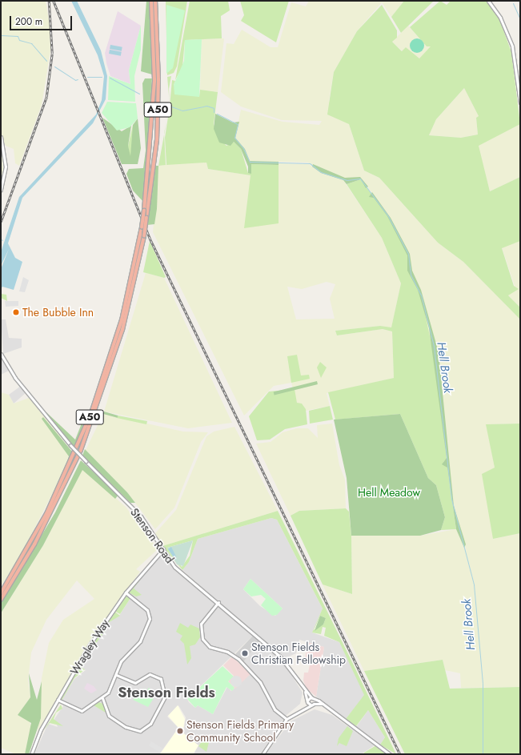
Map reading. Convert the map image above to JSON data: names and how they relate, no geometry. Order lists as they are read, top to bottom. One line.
{"streets":{"highway":["A50"],"street":["Stenson Road","Wragley Way"]},"crossings":[["Stenson Road","Wragley Way"]],"districts":["Stenson Fields"],"water":["Hell Brook"],"parks":["Hell Meadow"],"places":["The Bubble Inn","Stenson Fields Christian Fellowship","Stenson Fields Primary Community School"],"scale_bar":"200 m"}
